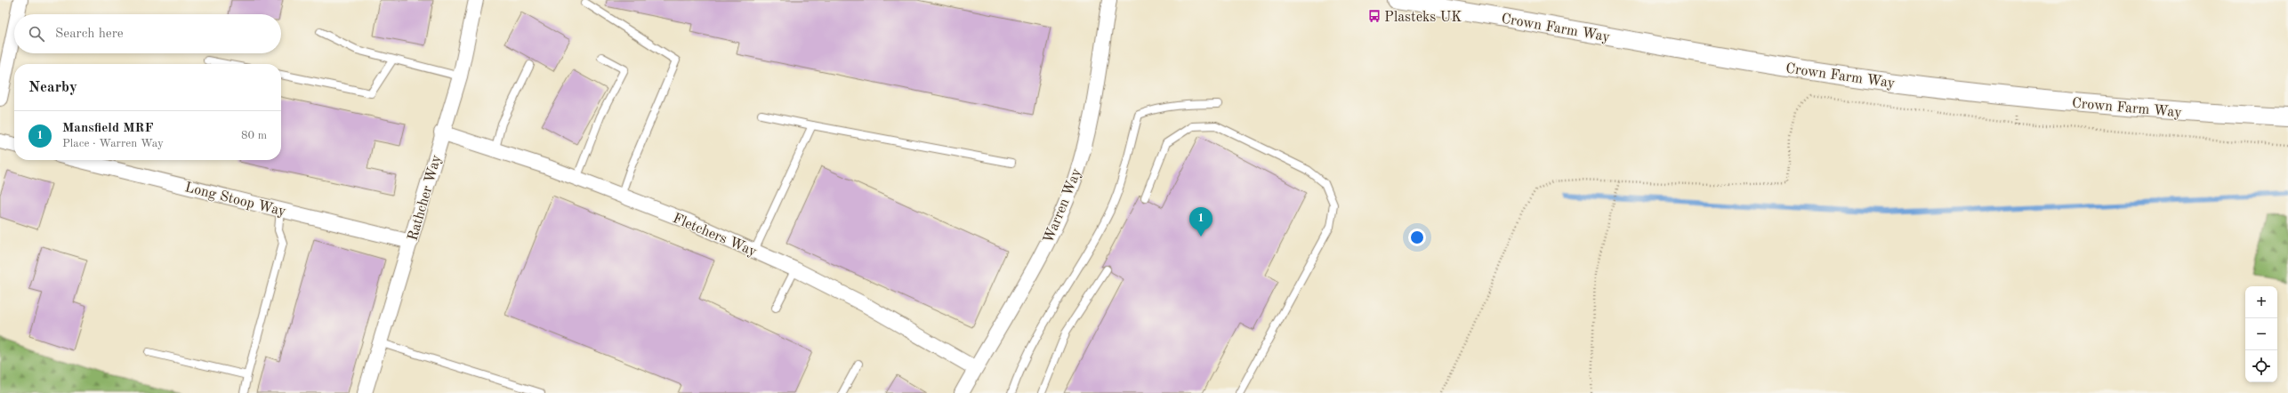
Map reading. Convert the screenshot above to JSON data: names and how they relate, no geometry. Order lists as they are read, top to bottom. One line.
{"streets":{"street":["Crown Farm Way","Rathcher Way","Long Stoop Way","Warren Way","Fletchers Way"]},"crossings":[["Rathcher Way","Long Stoop Way"],["Rathcher Way","Fletchers Way"],["Warren Way","Fletchers Way"]],"places":{"bus stop":["Plasteks UK"]},"page":{"search":"Search here","heading":"Nearby","list":[{"mark":"1","name":"Mansfield MRF","note":"Place · Warren Way","value":"80 m"}],"pins":"1","map_buttons":["+","−"]}}
